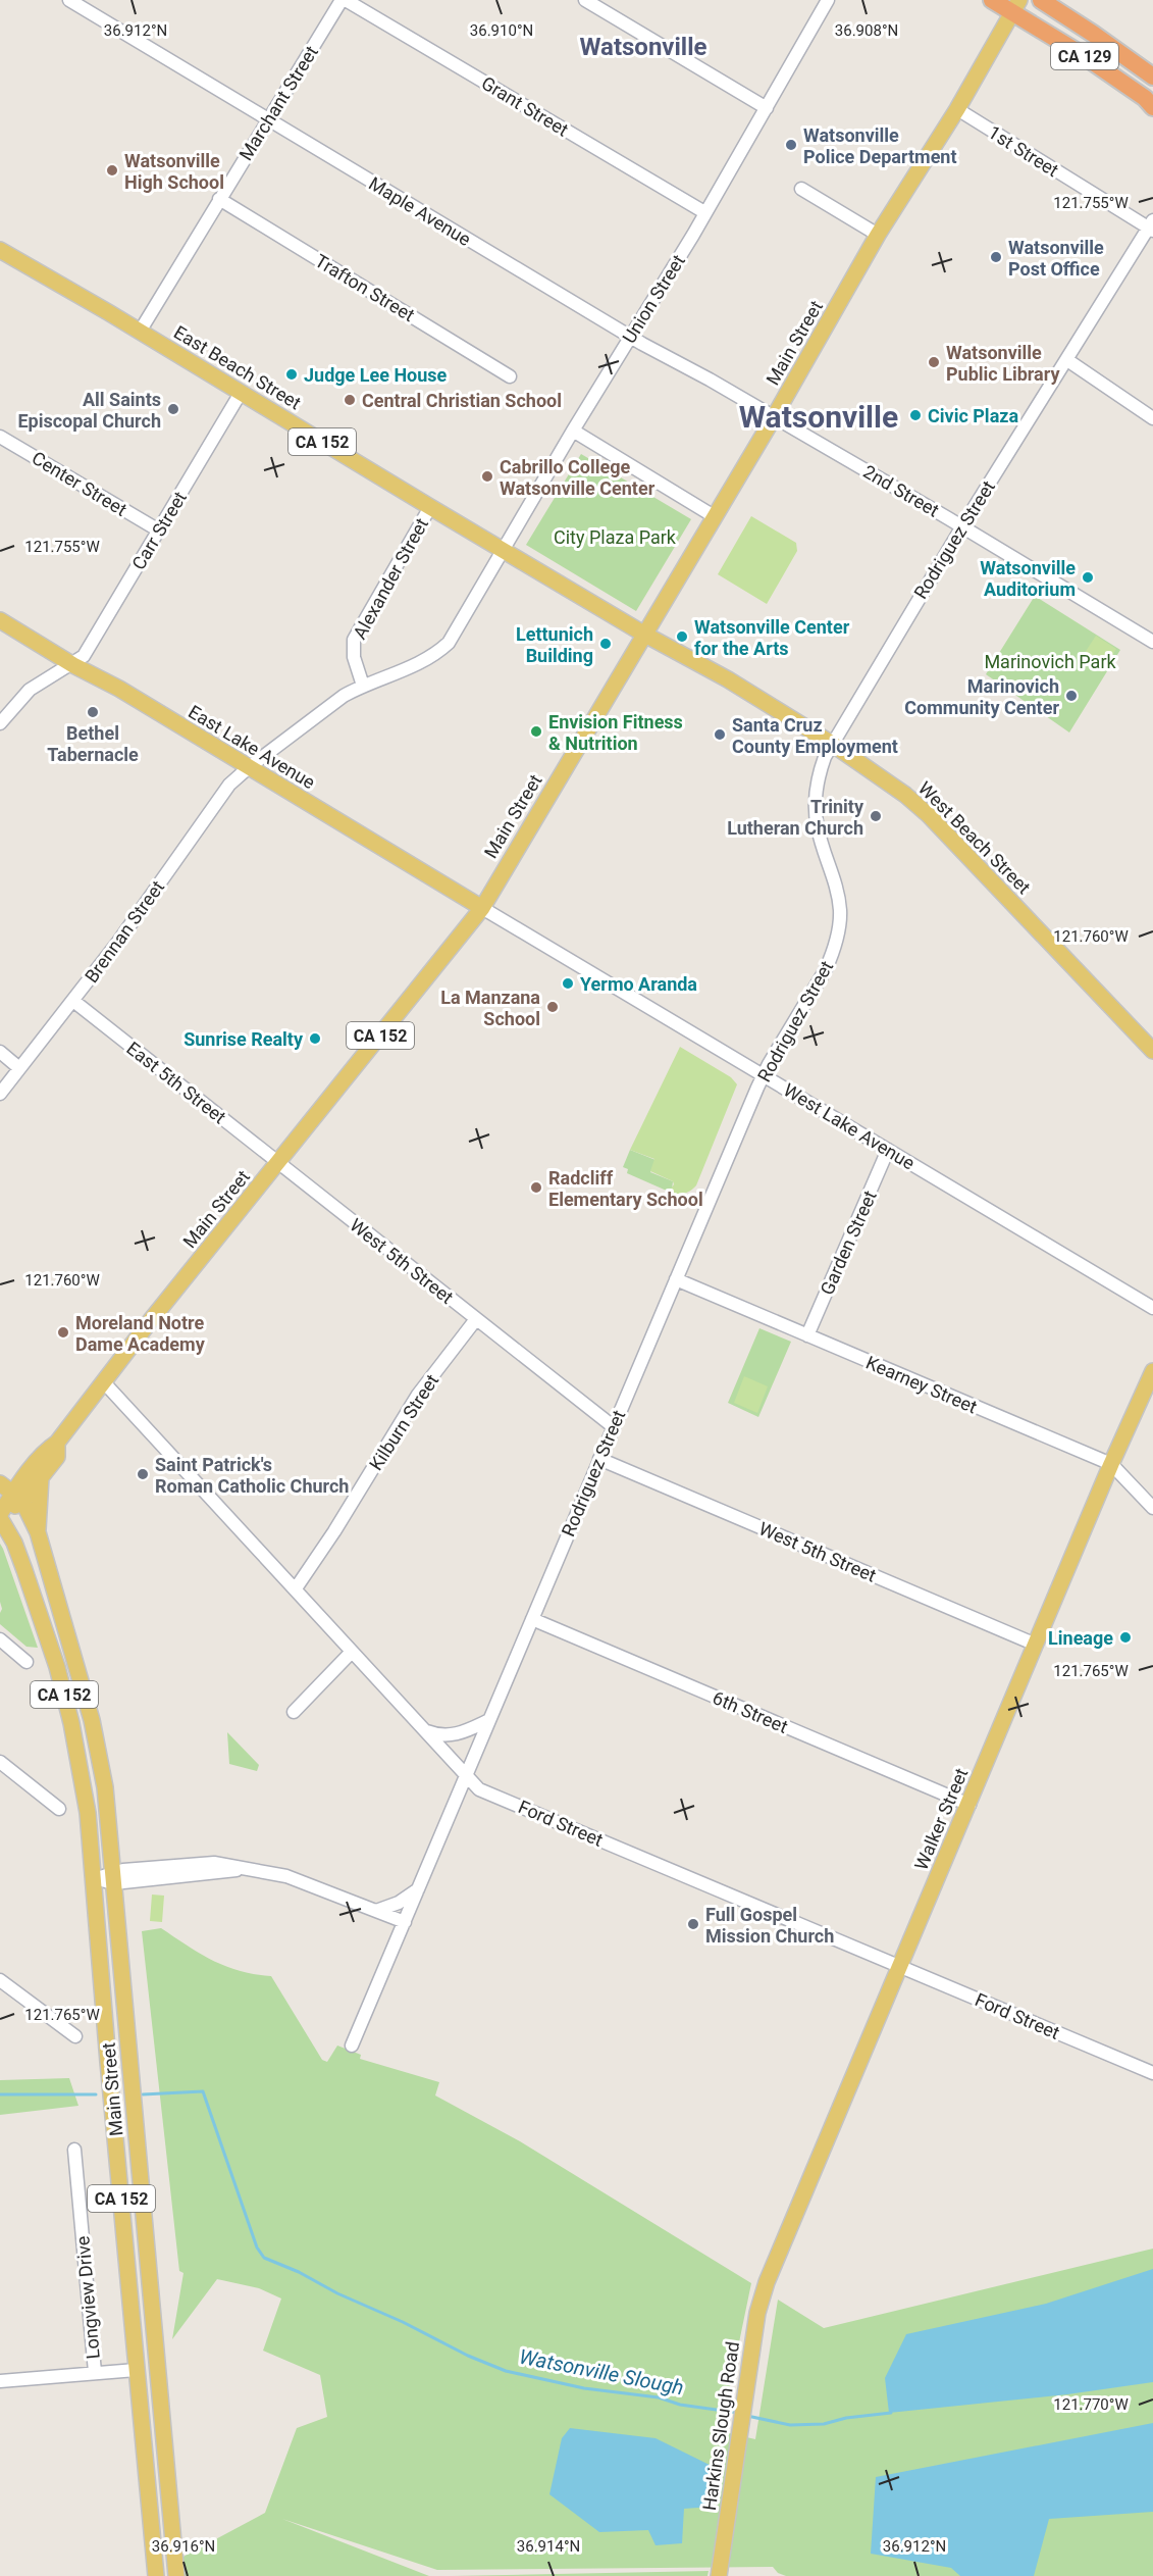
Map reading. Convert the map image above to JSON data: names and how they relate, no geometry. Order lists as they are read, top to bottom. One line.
{"streets":{"highway":["CA 129"],"main road":["Main Street","East Beach Street","CA 152","East Lake Avenue","West Beach Street","Walker Street","Harkins Slough Road"],"street":["Marchant Street","Grant Street","1st Street","Maple Avenue","Trafton Street","Union Street","Center Street","2nd Street","Carr Street","Rodriguez Street","Alexander Street","Brennan Street","East 5th Street","West Lake Avenue","Garden Street","West 5th Street","Kearney Street","Kilburn Street","6th Street","Ford Street","Longview Drive"]},"crossings":[["CA 129","Main Street"],["Marchant Street","Grant Street"],["Marchant Street","Maple Avenue"],["Marchant Street","Trafton Street"],["Marchant Street","East Beach Street"],["Grant Street","Union Street"],["1st Street","Main Street"],["1st Street","Rodriguez Street"],["Maple Avenue","Union Street"],["Maple Avenue","Main Street"],["Maple Avenue","2nd Street"],["Union Street","East Beach Street"],["Union Street","Alexander Street"],["Union Street","East Lake Avenue"],["Union Street","Brennan Street"],["Main Street","East Beach Street"],["Main Street","2nd Street"],["Main Street","East Lake Avenue"],["Main Street","West Beach Street"],["Main Street","East 5th Street"],["Main Street","West Lake Avenue"],["Main Street","West 5th Street"],["Main Street","Ford Street"],["East Beach Street","Carr Street"],["East Beach Street","Alexander Street"],["East Beach Street","West Beach Street"],["Center Street","Carr Street"],["2nd Street","Rodriguez Street"],["Carr Street","East Lake Avenue"],["Rodriguez Street","West Beach Street"],["Rodriguez Street","West Lake Avenue"],["Rodriguez Street","West 5th Street"],["Rodriguez Street","Kearney Street"],["Rodriguez Street","6th Street"],["Rodriguez Street","Ford Street"],["East Lake Avenue","Brennan Street"],["East Lake Avenue","West Lake Avenue"],["Brennan Street","East 5th Street"],["East 5th Street","West 5th Street"],["West Lake Avenue","Garden Street"],["Garden Street","Kearney Street"],["West 5th Street","Kilburn Street"],["West 5th Street","Walker Street"],["Kearney Street","Walker Street"],["Kilburn Street","Ford Street"],["6th Street","Walker Street"],["Walker Street","Ford Street"],["Walker Street","Harkins Slough Road"]],"districts":["Watsonville","Watsonville"],"water":["Watsonville Slough"],"parks":["City Plaza Park","Marinovich Park"],"places":["Watsonville Police Department","Watsonville High School","Watsonville Post Office","Watsonville Public Library","Judge Lee House","Central Christian School","All Saints Episcopal Church","Civic Plaza","Cabrillo College Watsonville Center","Watsonville Auditorium","Watsonville Center for the Arts","Lettunich Building","Marinovich Community Center","Bethel Tabernacle","Envision Fitness & Nutrition","Santa Cruz County Employment","Trinity Lutheran Church","Yermo Aranda","La Manzana School","Sunrise Realty","Radcliff Elementary School","Moreland Notre Dame Academy","Saint Patrick's Roman Catholic Church","Lineage","Full Gospel Mission Church"],"coordinates":["36.912°N","36.910°N","36.908°N","121.755°W","121.760°W","121.765°W","121.770°W","36.916°N","36.914°N"]}
